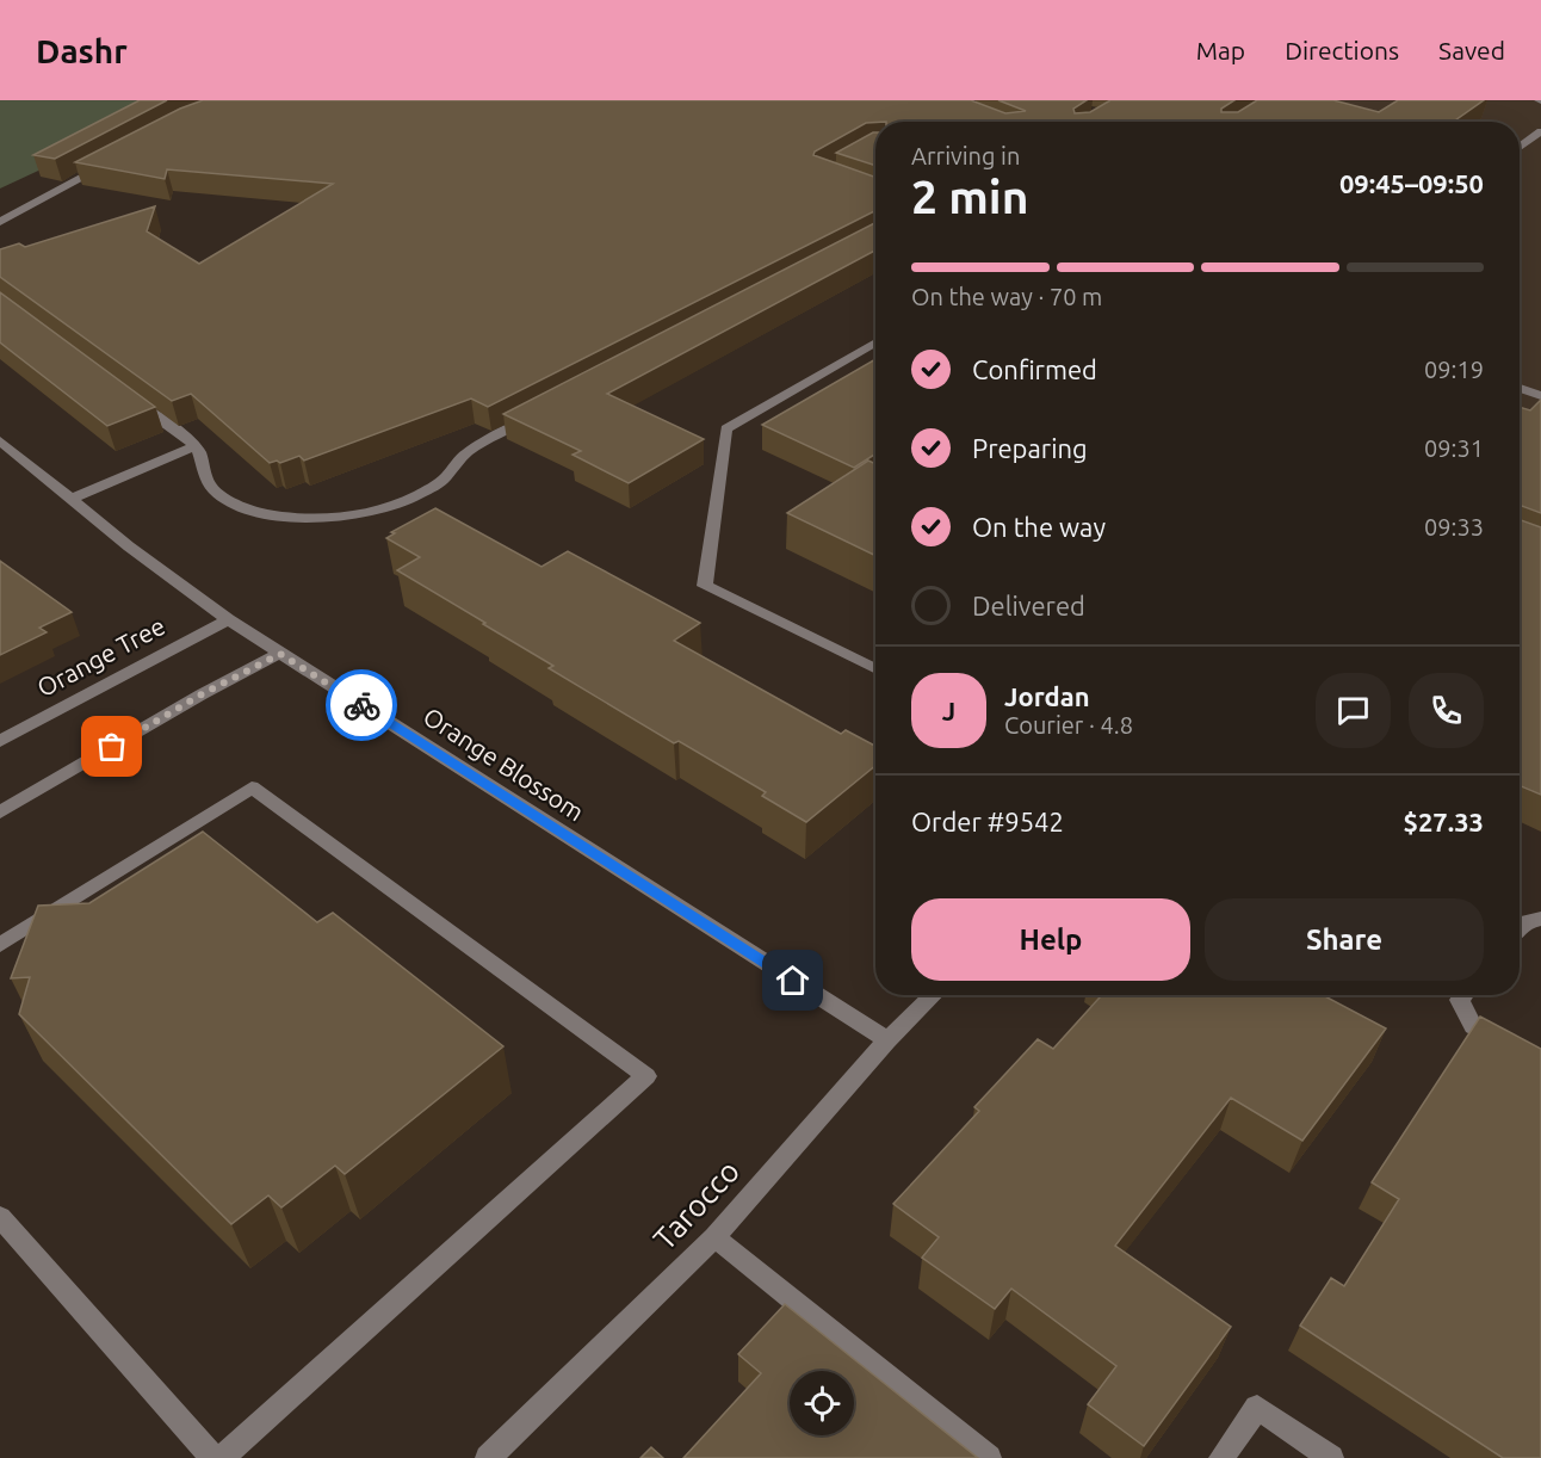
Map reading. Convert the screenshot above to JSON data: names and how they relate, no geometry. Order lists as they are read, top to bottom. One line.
{"streets":{"street":["Orange Tree","Orange Blossom","Tarocco"]},"crossings":[["Orange Tree","Orange Blossom"],["Orange Blossom","Tarocco"]],"page":{"header":"Dashr","nav":["Map","Directions","Saved"],"heading":["2 min","Arriving in","09:45–09:50"],"panel":["Jordan","Courier · 4.8","Order #9542","$27.33"],"bar":"On the way · 70 m","list":[["Confirmed","09:19"],["Preparing","09:31"],["On the way","09:33"],"Delivered"],"round":"J","buttons":["Help","Share"]}}
